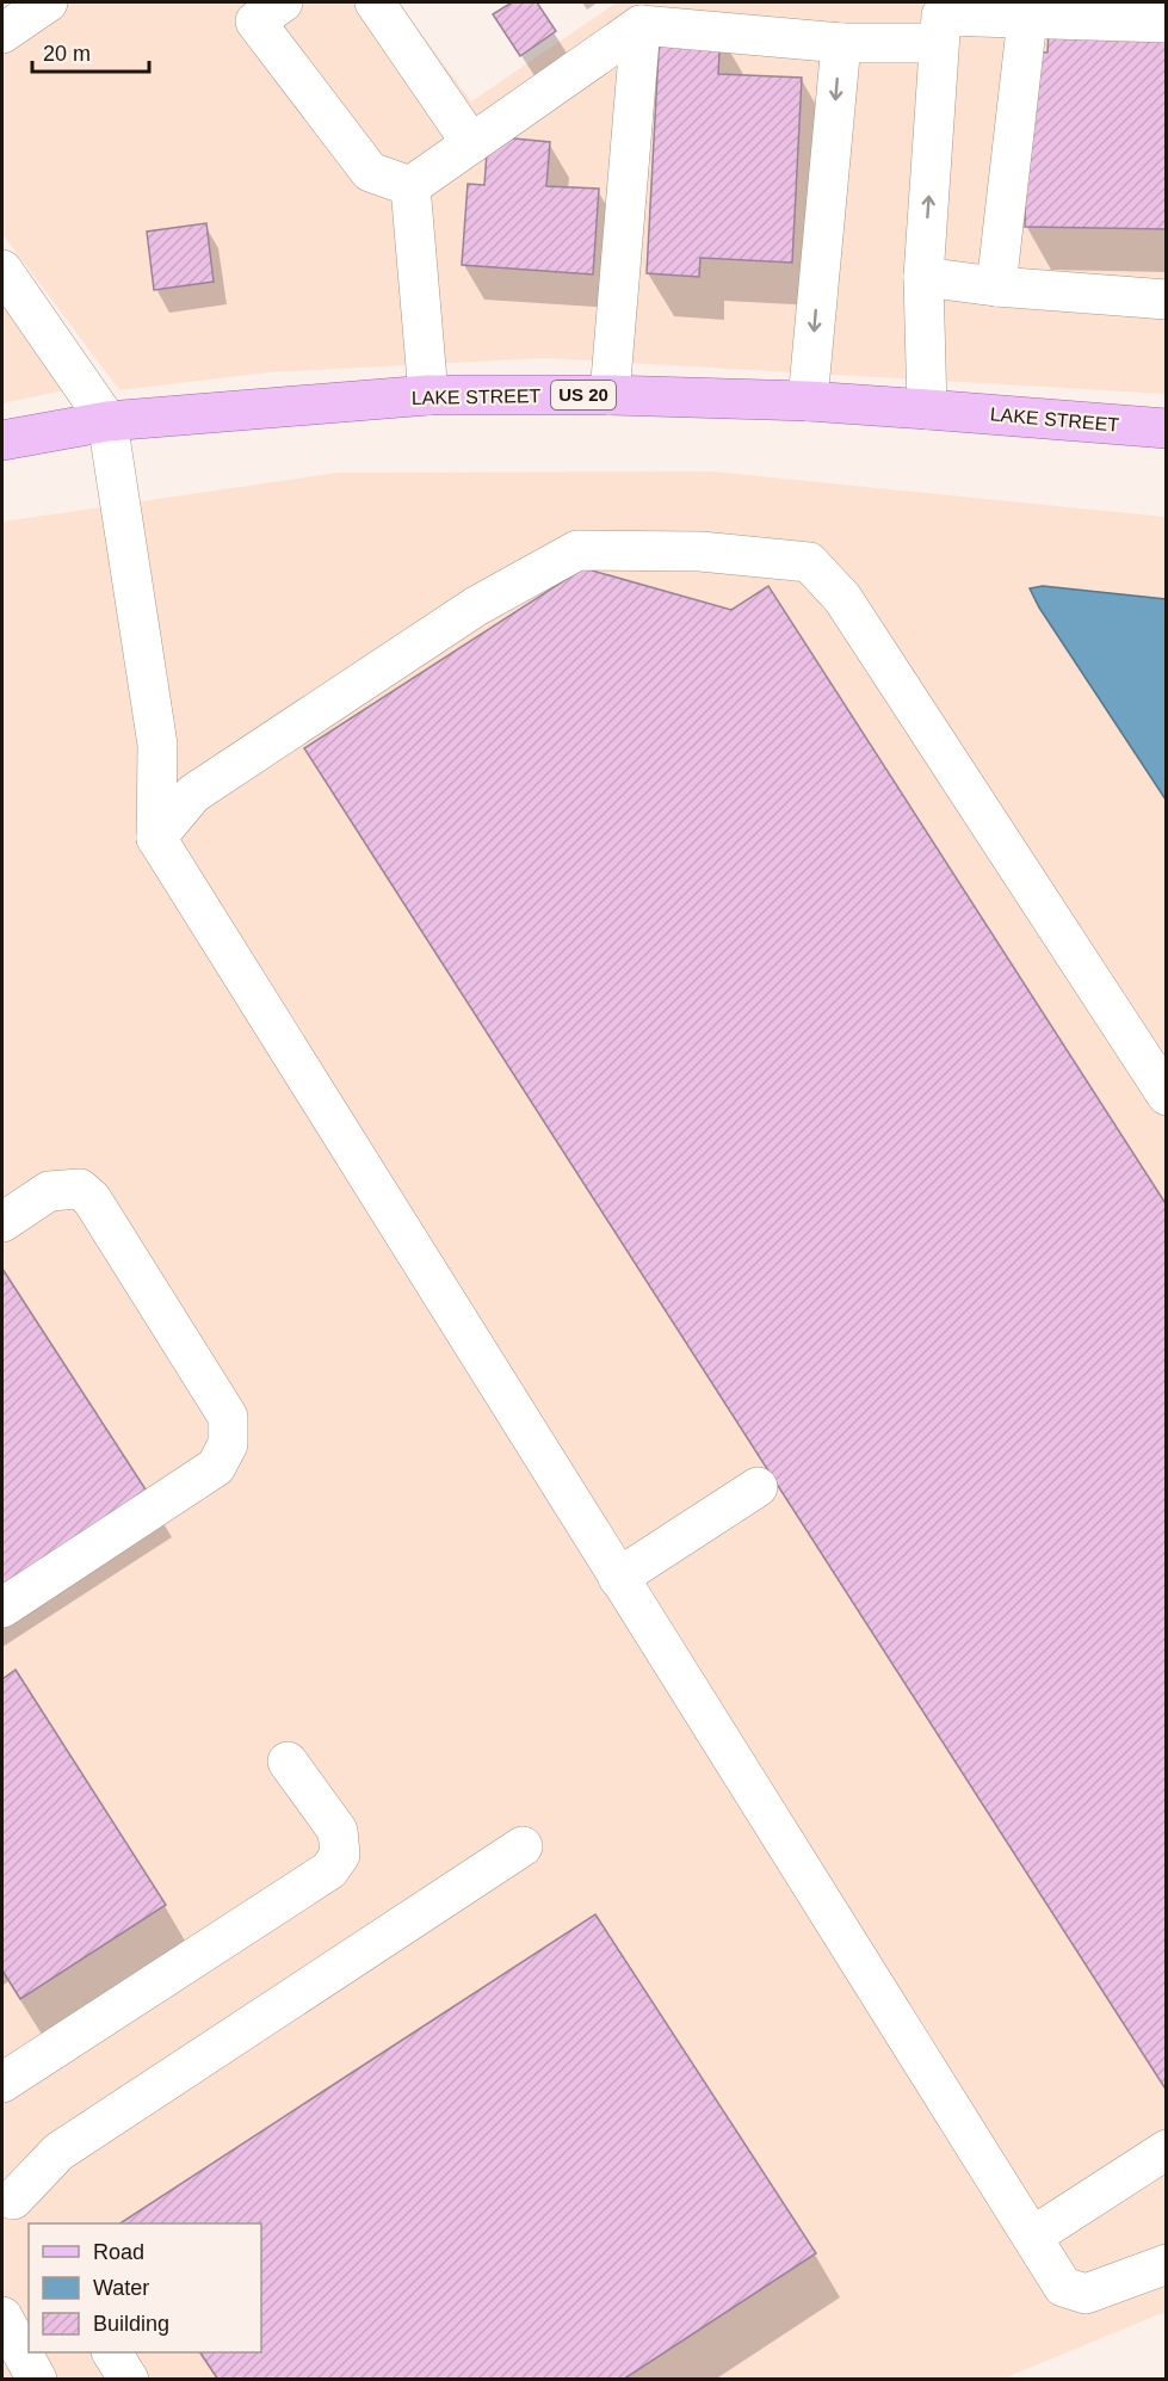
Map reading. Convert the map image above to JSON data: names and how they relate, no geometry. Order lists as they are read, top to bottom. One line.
{"streets":{"main road":["US 20","LAKE STREET"]},"legend":["Road","Water","Building"],"scale_bar":"20 m"}
